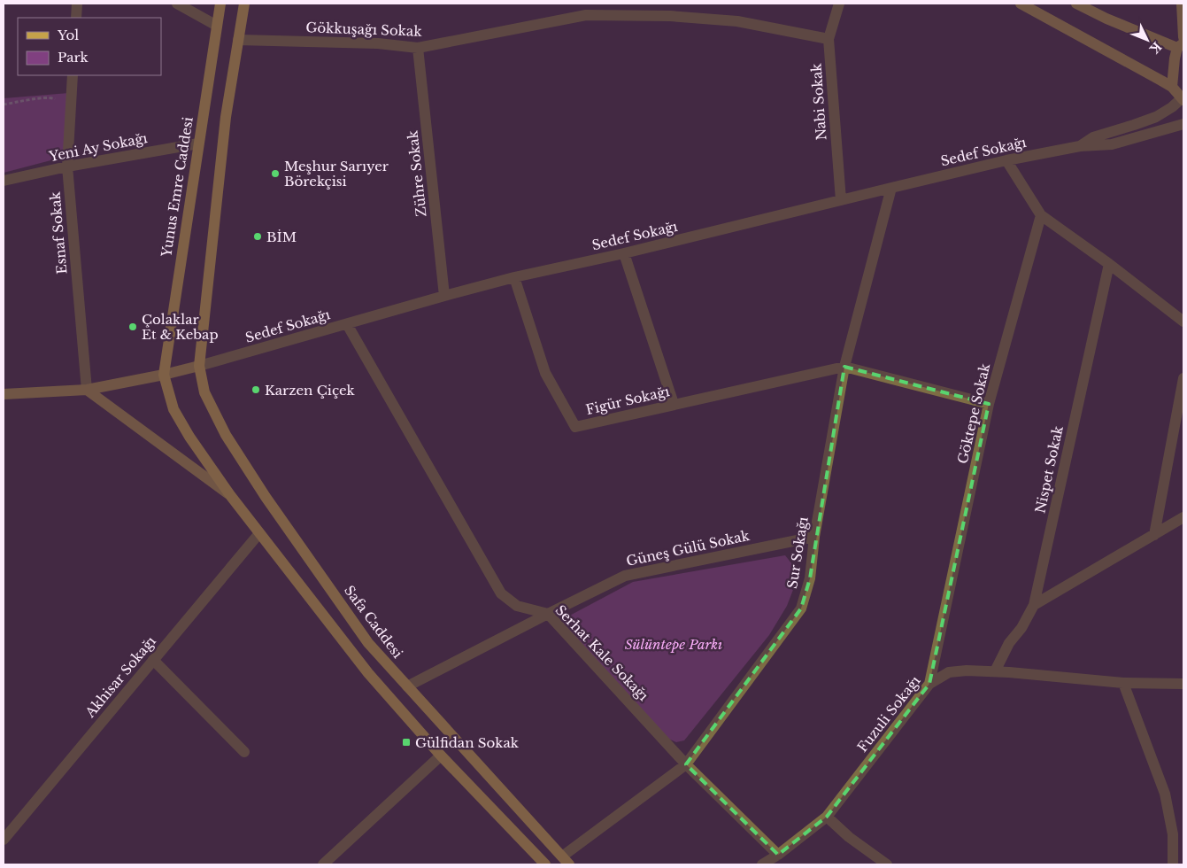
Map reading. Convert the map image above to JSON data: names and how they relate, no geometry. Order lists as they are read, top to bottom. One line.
{"streets":{"main road":["Yunus Emre Caddesi","Safa Caddesi"],"street":["Gökkuşağı Sokak","Nabi Sokak","Yeni Ay Sokağı","Sedef Sokağı","Zühre Sokak","Esnaf Sokak","Figür Sokağı","Göktepe Sokak","Nispet Sokak","Güneş Gülü Sokak","Sur Sokağı","Serhat Kale Sokağı","Akhisar Sokağı","Fuzuli Sokağı"]},"crossings":[["Gökkuşağı Sokak","Nabi Sokak"],["Gökkuşağı Sokak","Zühre Sokak"],["Nabi Sokak","Sedef Sokağı"],["Yeni Ay Sokağı","Yunus Emre Caddesi"],["Yeni Ay Sokağı","Esnaf Sokak"],["Sedef Sokağı","Zühre Sokak"],["Sedef Sokağı","Figür Sokağı"],["Sedef Sokağı","Sur Sokağı"],["Sedef Sokağı","Safa Caddesi"],["Sedef Sokağı","Serhat Kale Sokağı"],["Figür Sokağı","Sur Sokağı"],["Göktepe Sokak","Fuzuli Sokağı"],["Nispet Sokak","Fuzuli Sokağı"],["Güneş Gülü Sokak","Sur Sokağı"],["Güneş Gülü Sokak","Safa Caddesi"],["Güneş Gülü Sokak","Serhat Kale Sokağı"],["Sur Sokağı","Safa Caddesi"],["Sur Sokağı","Serhat Kale Sokağı"],["Serhat Kale Sokağı","Fuzuli Sokağı"]],"parks":["Sülüntepe Parkı"],"places":{"other":["Meşhur Sarıyer Börekçisi","BİM","Çolaklar Et & Kebap","Karzen Çiçek"],"transit":["Gülfidan Sokak"]},"legend":["Yol","Park"],"north":"bottom right"}
